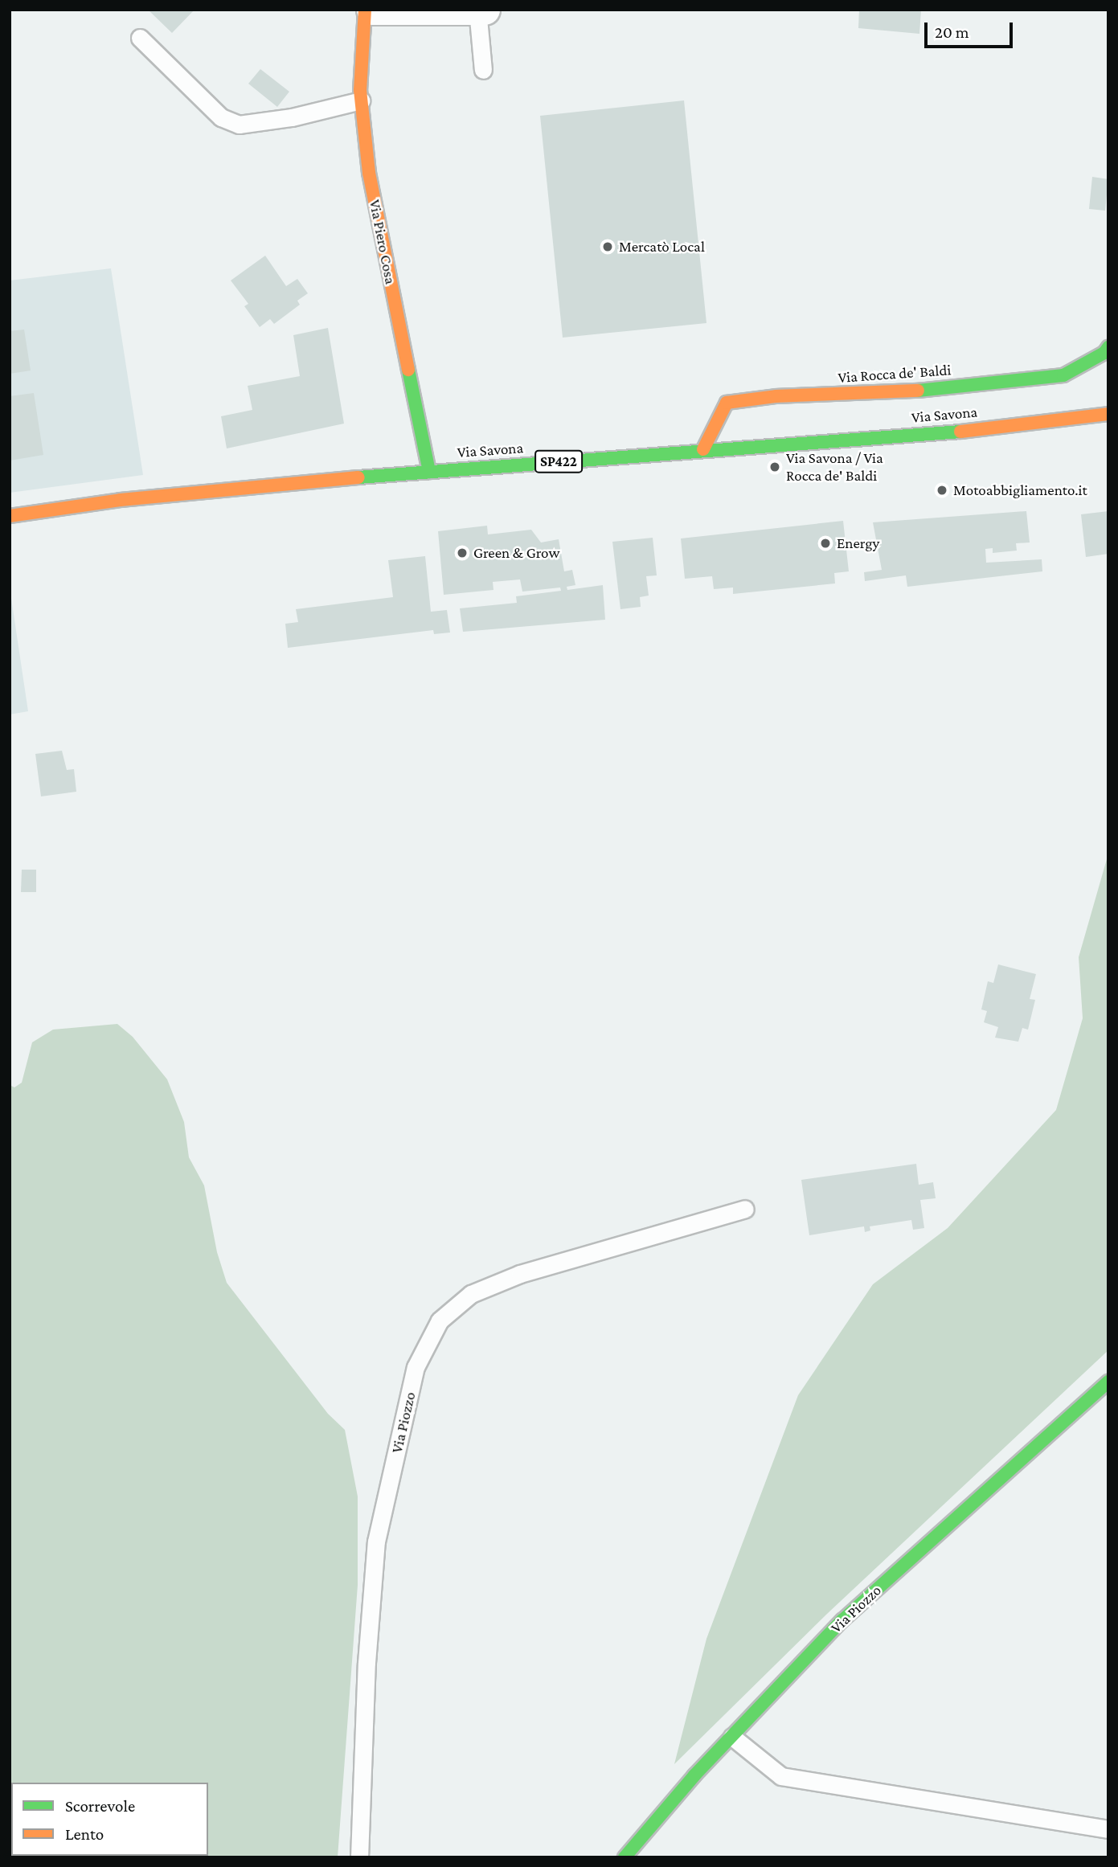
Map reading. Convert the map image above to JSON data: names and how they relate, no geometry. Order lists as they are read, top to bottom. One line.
{"streets":{"street":["Via Piero Cosa","Via Rocca de' Baldi","Via Savona","SP422","Via Piozzo"]},"crossings":[["Via Piero Cosa","Via Savona"],["Via Rocca de' Baldi","Via Savona"]],"places":["Mercatò Local","Via Savona / Via Rocca de' Baldi","Motoabbigliamento.it","Energy","Green & Grow"],"legend":["Scorrevole","Lento"],"scale_bar":"20 m"}
